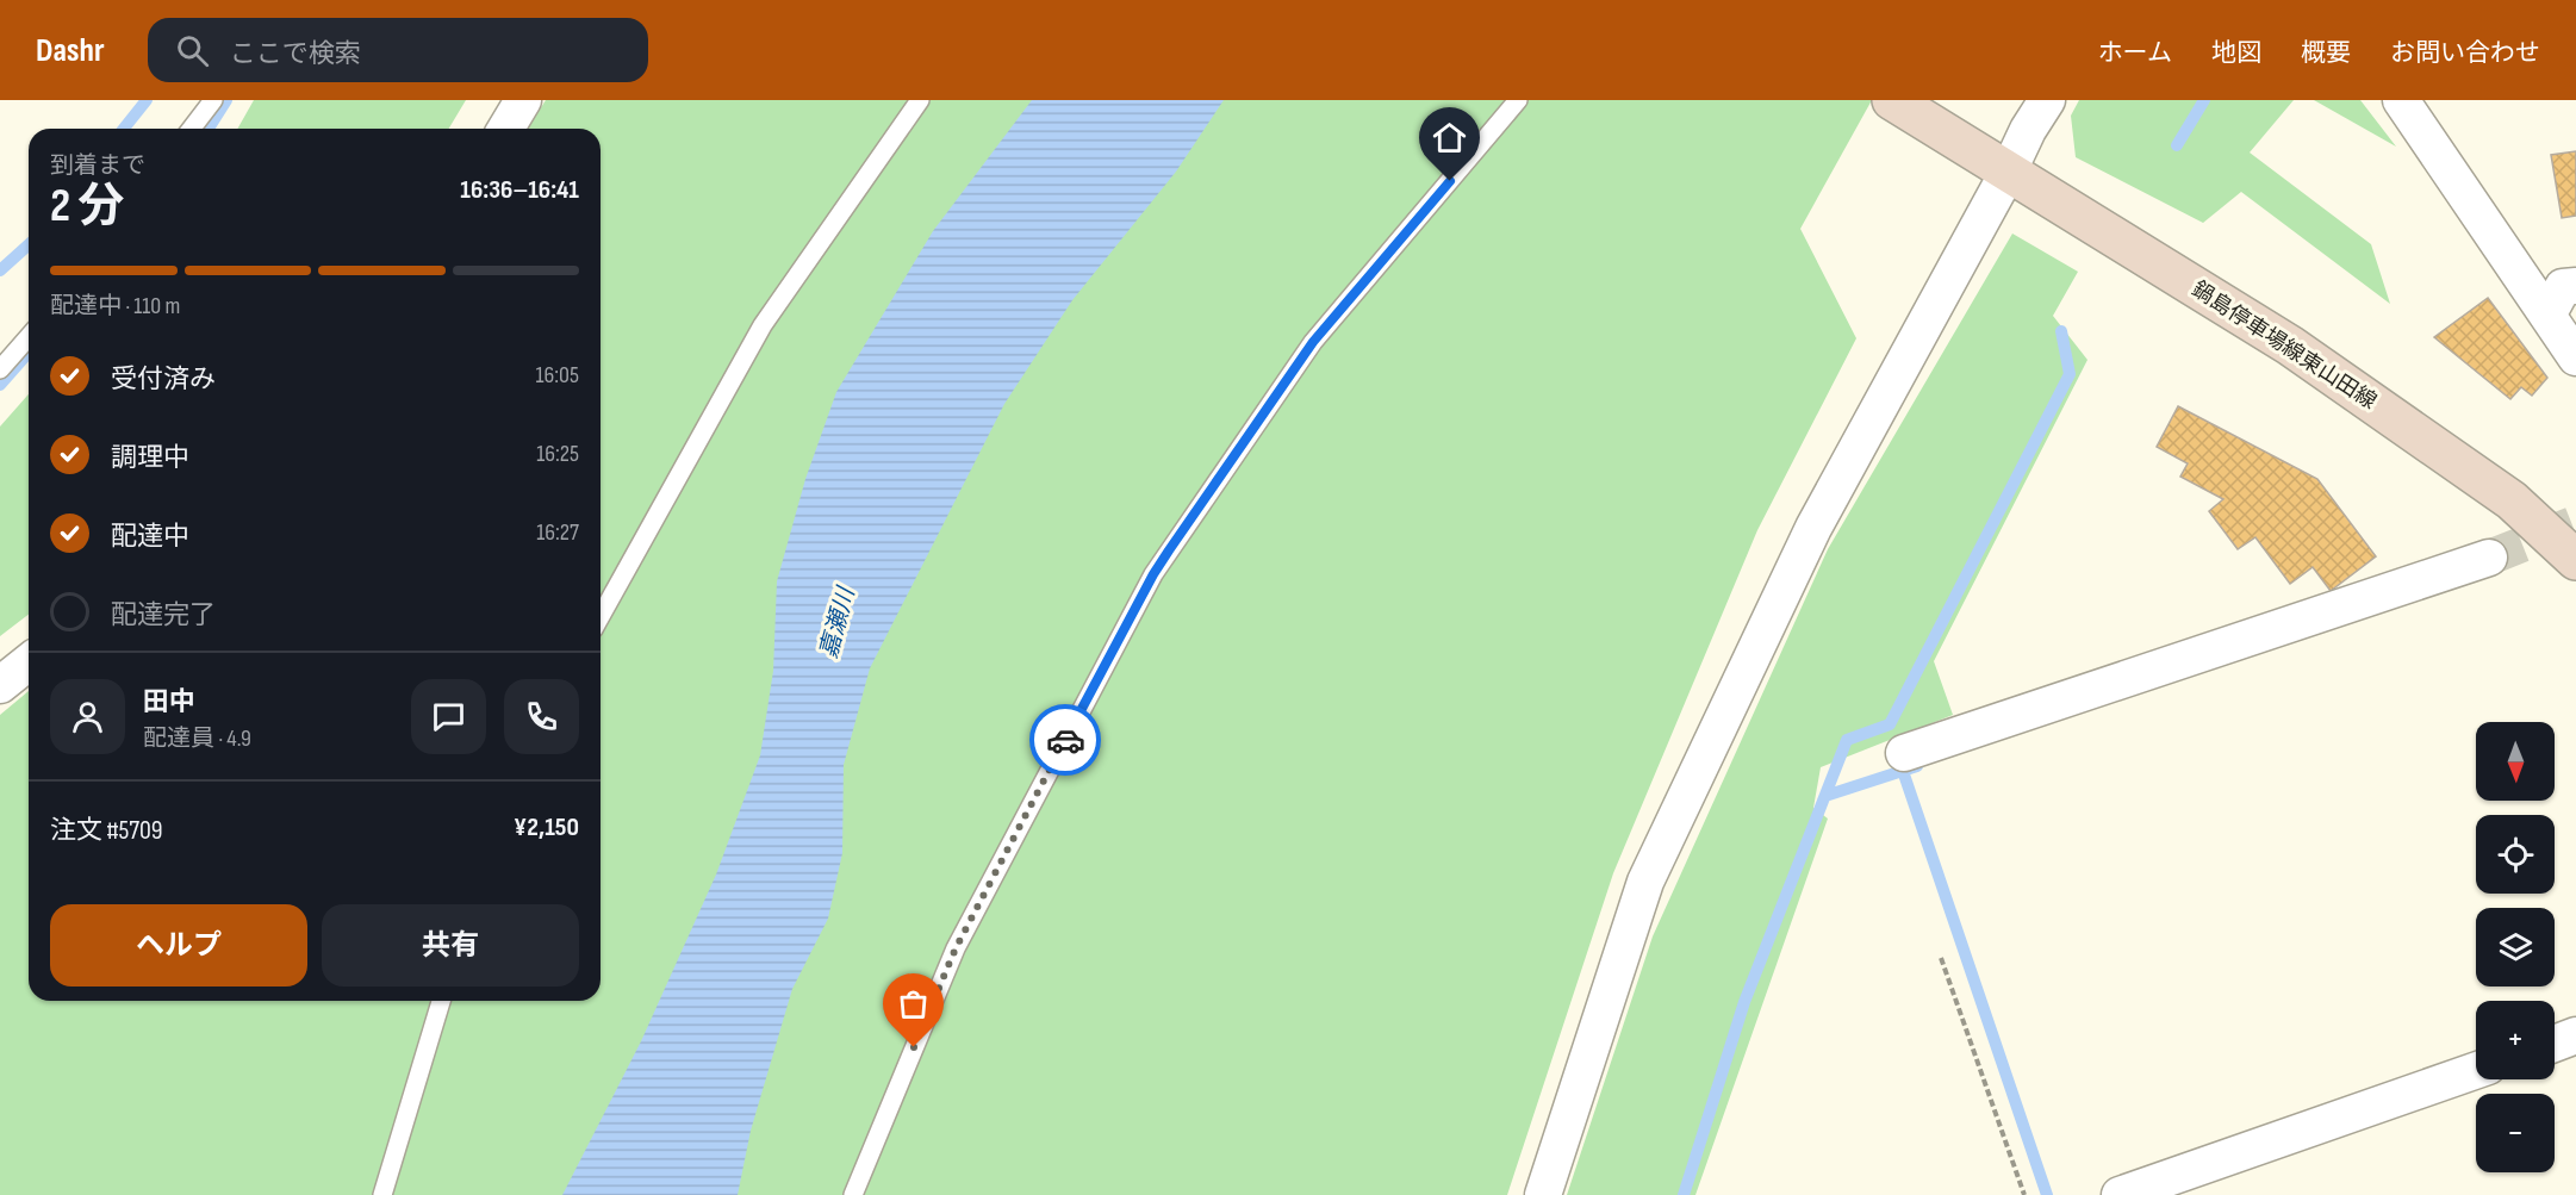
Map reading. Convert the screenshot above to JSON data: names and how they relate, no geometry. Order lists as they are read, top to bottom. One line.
{"streets":{"main road":["鍋島停車場線東山田線"]},"water":["嘉瀬川"],"north":"bottom","page":{"header":"Dashr","search":"ここで検索","nav":["ホーム","地図","概要","お問い合わせ"],"heading":["2 分","到着まで","16:36–16:41"],"panel":["田中","配達員 · 4.9","注文 #5709","¥2,150"],"bar":"配達中 · 110 m","list":[["受付済み","16:05"],["調理中","16:25"],["配達中","16:27"],"配達完了"],"map_buttons":["+","−"],"buttons":["ヘルプ","共有"]}}
